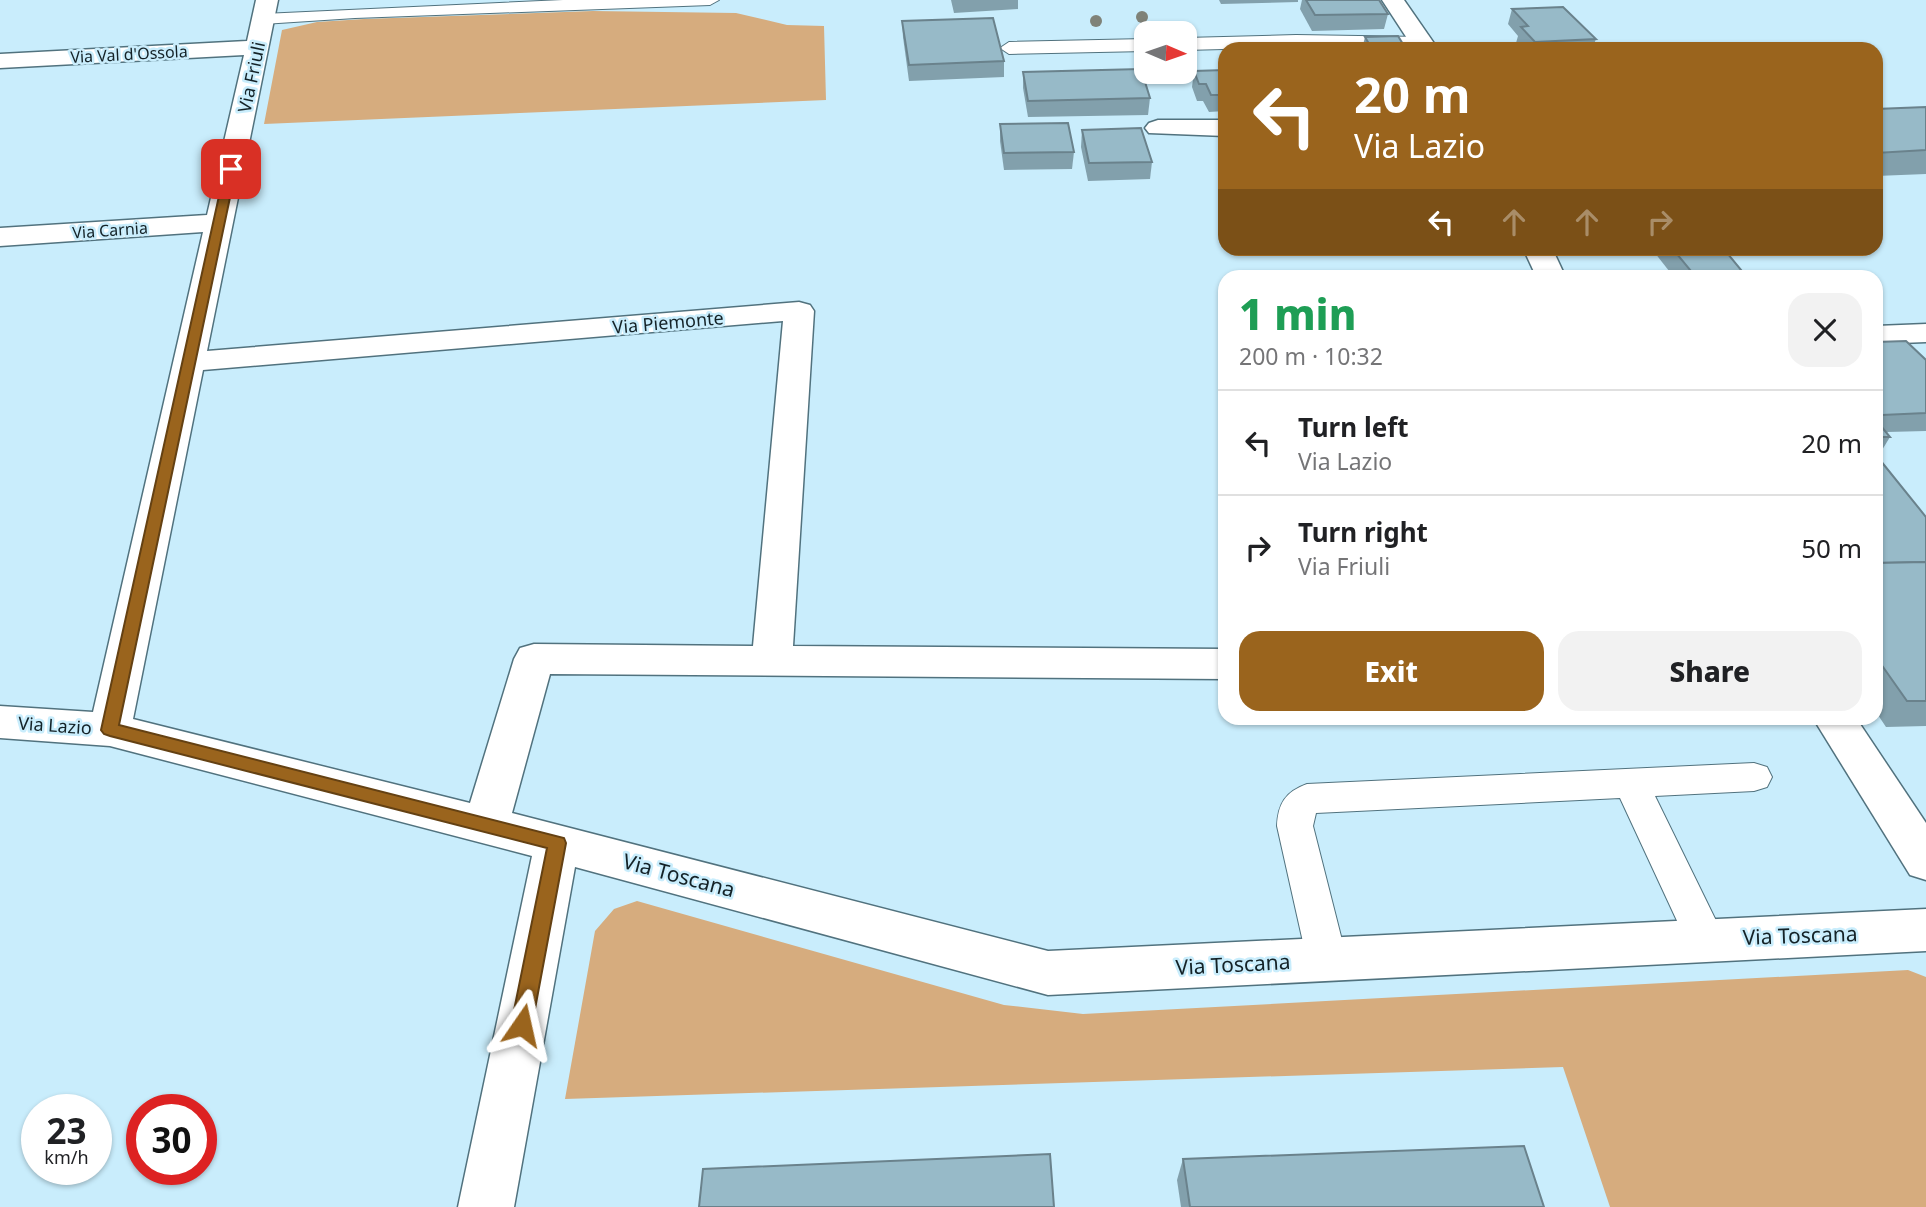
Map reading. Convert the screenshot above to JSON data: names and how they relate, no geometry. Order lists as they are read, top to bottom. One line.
{"streets":{"street":["Via Val d'Ossola","Via Friuli","Via Carnia","Via Piemonte","Via Lazio","Via Toscana"]},"crossings":[["Via Val d'Ossola","Via Friuli"],["Via Friuli","Via Carnia"],["Via Friuli","Via Piemonte"],["Via Friuli","Via Lazio"],["Via Lazio","Via Toscana"]],"north":"right","page":{"turn":["20 m","Via Lazio"],"heading":["1 min","200 m · 10:32"],"list":[{"name":"Turn left","note":"Via Lazio","value":"20 m"},{"name":"Turn right","note":"Via Friuli","value":"50 m"}],"buttons":["Exit","Share"],"speed":"23 km/h","limit":"30"}}
